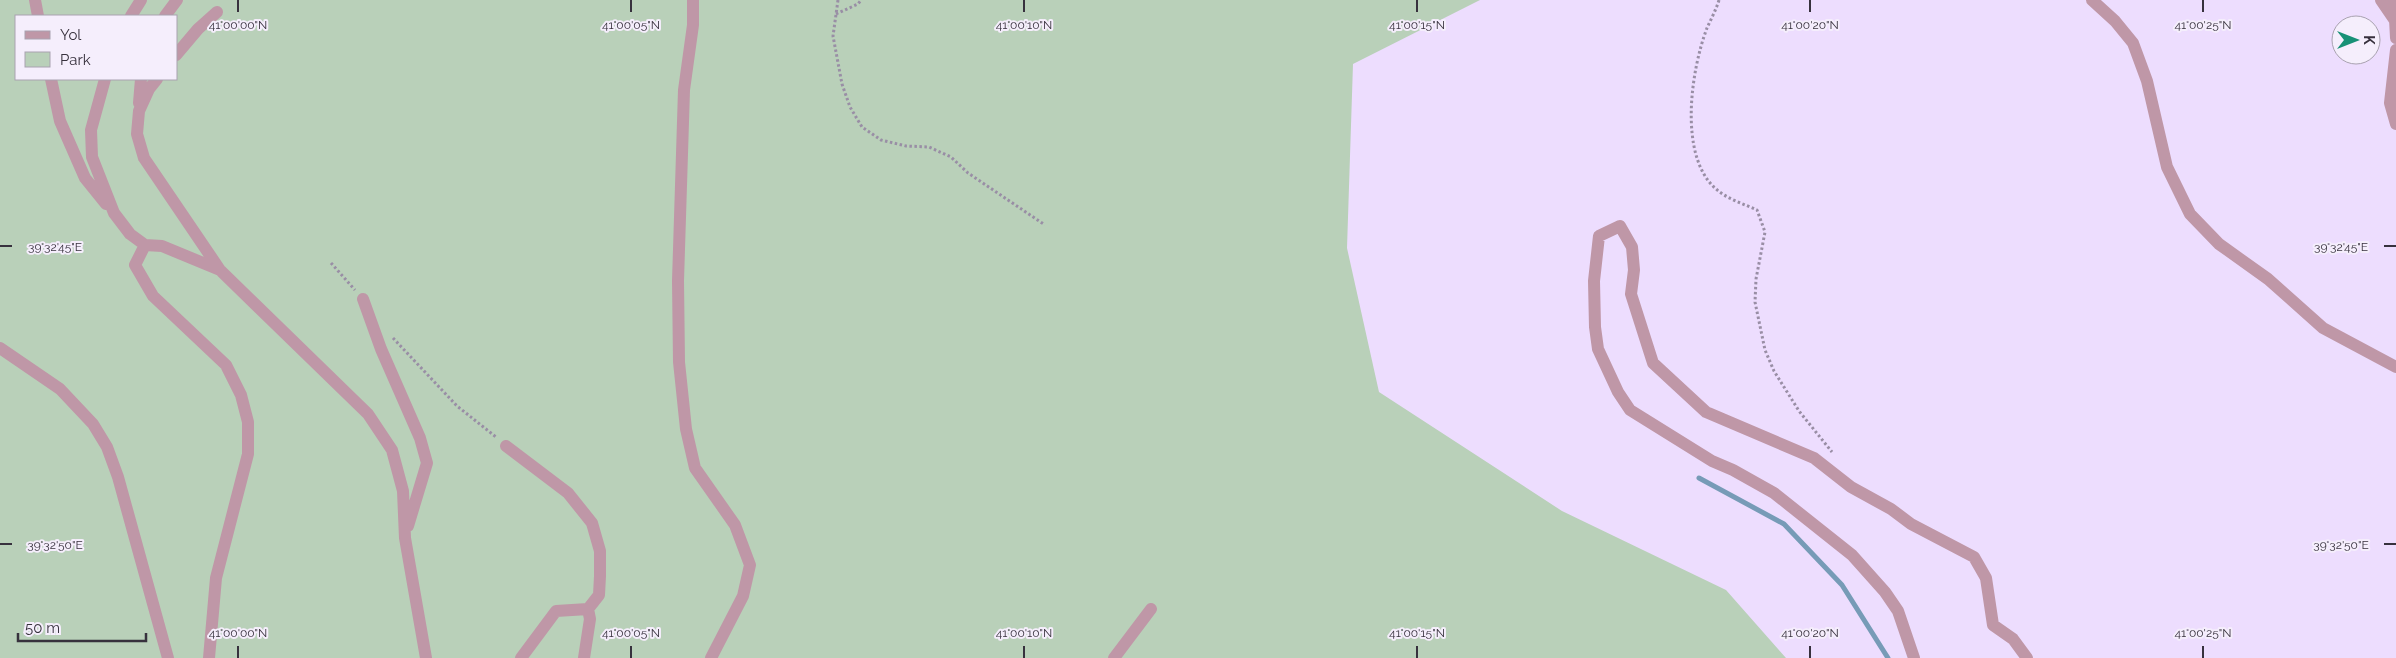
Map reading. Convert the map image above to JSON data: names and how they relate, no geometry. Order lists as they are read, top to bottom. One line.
{"legend":["Yol","Park"],"scale_bar":"50 m","north":"right","coordinates":["41°00'00\"N","41°00'05\"N","41°00'10\"N","41°00'15\"N","41°00'20\"N","41°00'25\"N","39°32'45\"E","39°32'50\"E"]}
